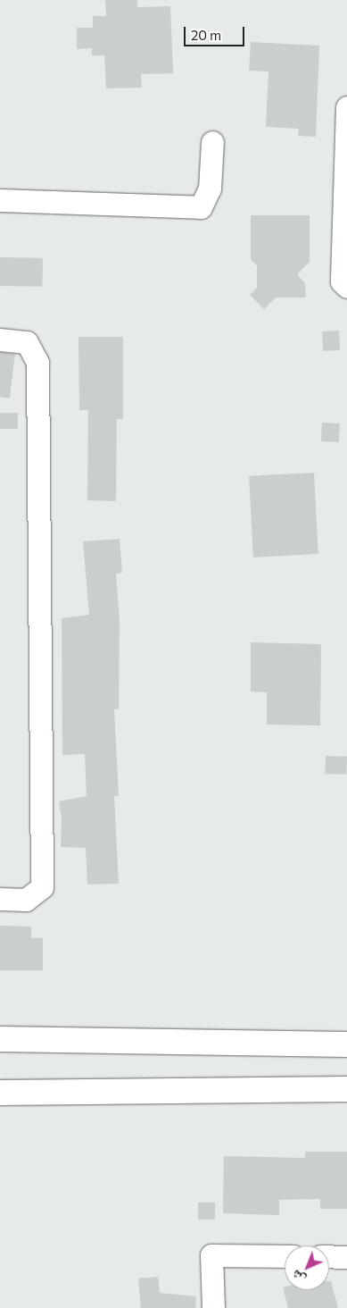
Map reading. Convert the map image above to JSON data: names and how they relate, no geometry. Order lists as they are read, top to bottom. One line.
{"scale_bar":"20 m","north":"bottom left"}
